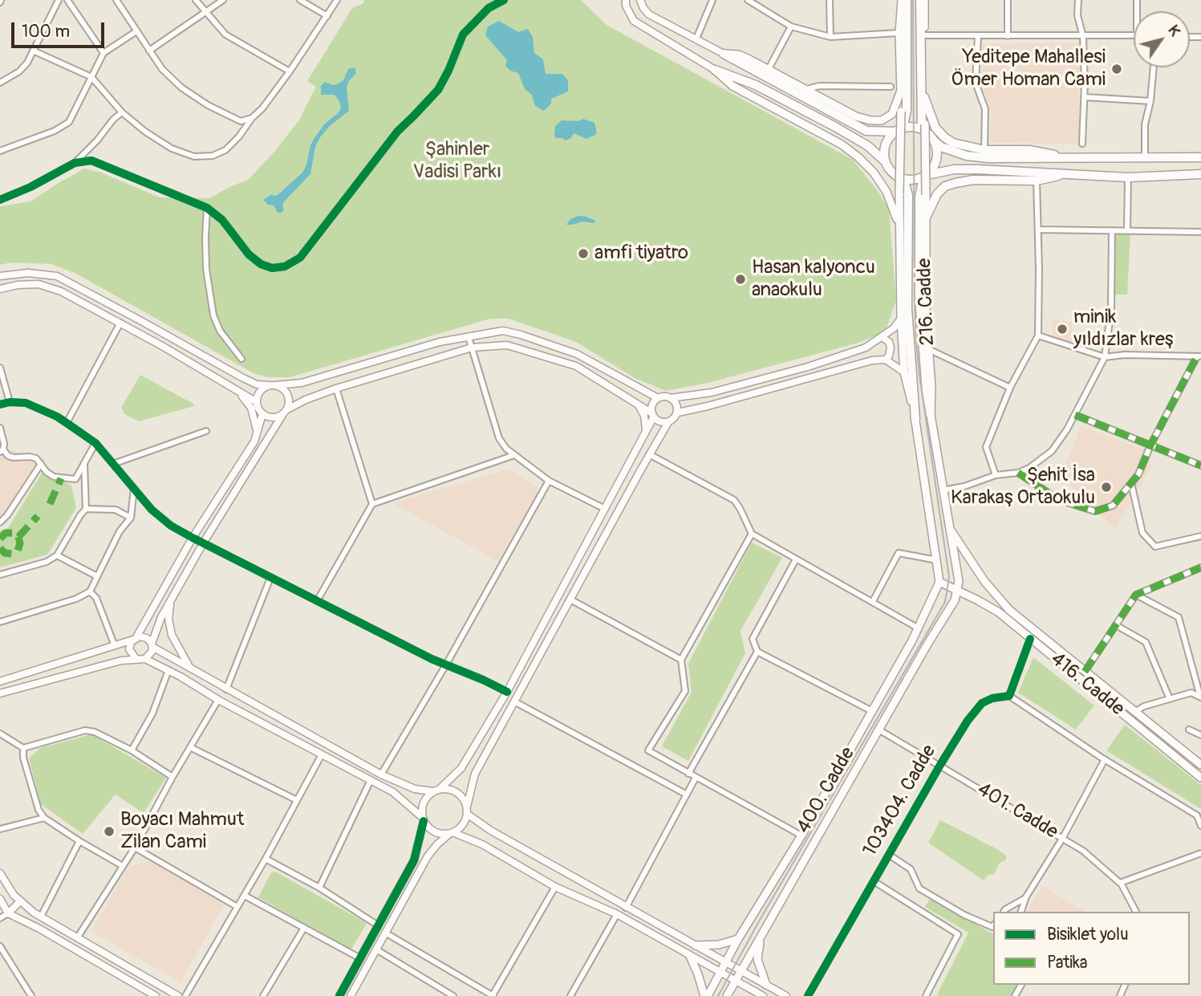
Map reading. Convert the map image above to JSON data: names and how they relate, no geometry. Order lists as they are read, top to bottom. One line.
{"streets":{"main road":["216. Cadde","416. Cadde","400. Cadde"],"street":["103404. Cadde","401. Cadde"]},"crossings":[["216. Cadde","416. Cadde"],["216. Cadde","400. Cadde"],["416. Cadde","400. Cadde"],["400. Cadde","401. Cadde"],["103404. Cadde","401. Cadde"]],"parks":["Şahinler Vadisi Parkı"],"places":["Yeditepe Mahallesi Ömer Homan Cami","amfi tiyatro","Hasan kalyoncu anaokulu","minik yıldızlar kreş","Şehit İsa Karakaş Ortaokulu","Boyacı Mahmut Zilan Cami"],"legend":["Bisiklet yolu","Patika"],"scale_bar":"100 m","north":"top right"}
